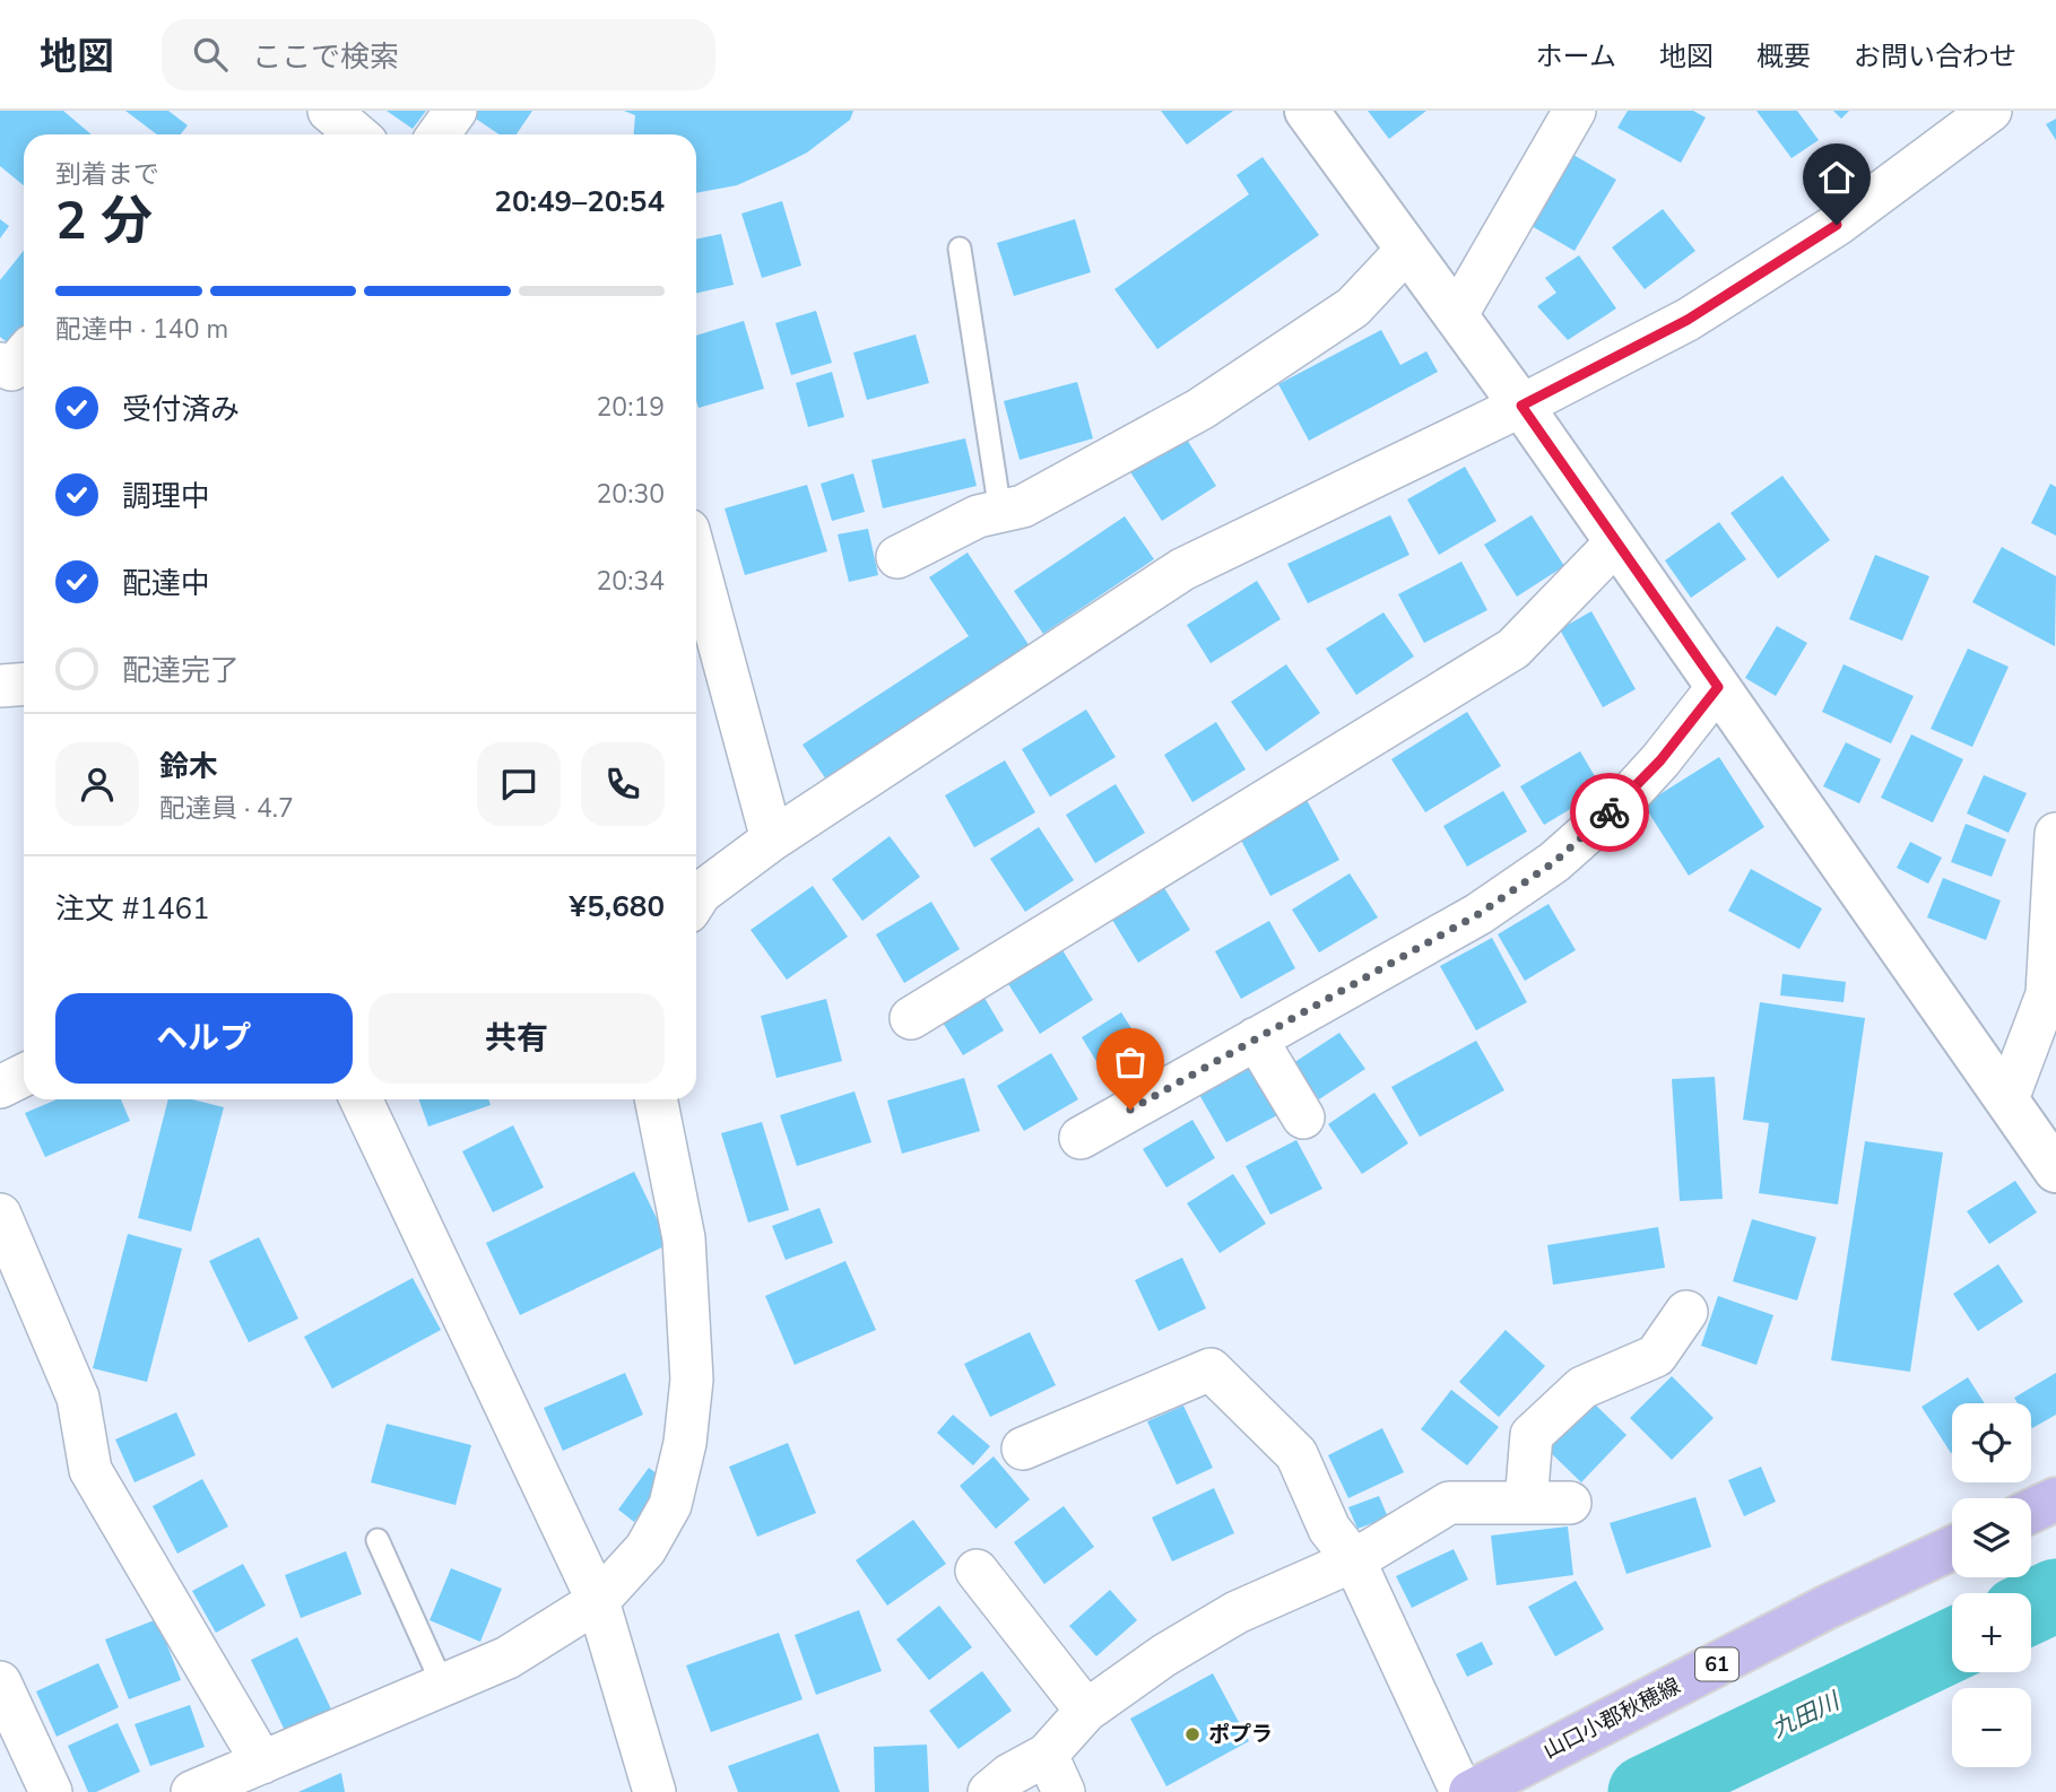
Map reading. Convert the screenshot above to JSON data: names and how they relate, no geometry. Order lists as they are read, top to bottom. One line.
{"streets":{"main road":["61","山口小郡秋穂線"]},"water":["九田川"],"places":["ポプラ"],"page":{"header":"地図","search":"ここで検索","nav":["ホーム","地図","概要","お問い合わせ"],"heading":["2 分","到着まで","20:49–20:54"],"panel":["鈴木","配達員 · 4.7","注文 #1461","¥5,680"],"bar":"配達中 · 140 m","list":[["受付済み","20:19"],["調理中","20:30"],["配達中","20:34"],"配達完了"],"buttons":["ヘルプ","共有"],"map_buttons":["+","−"]}}
